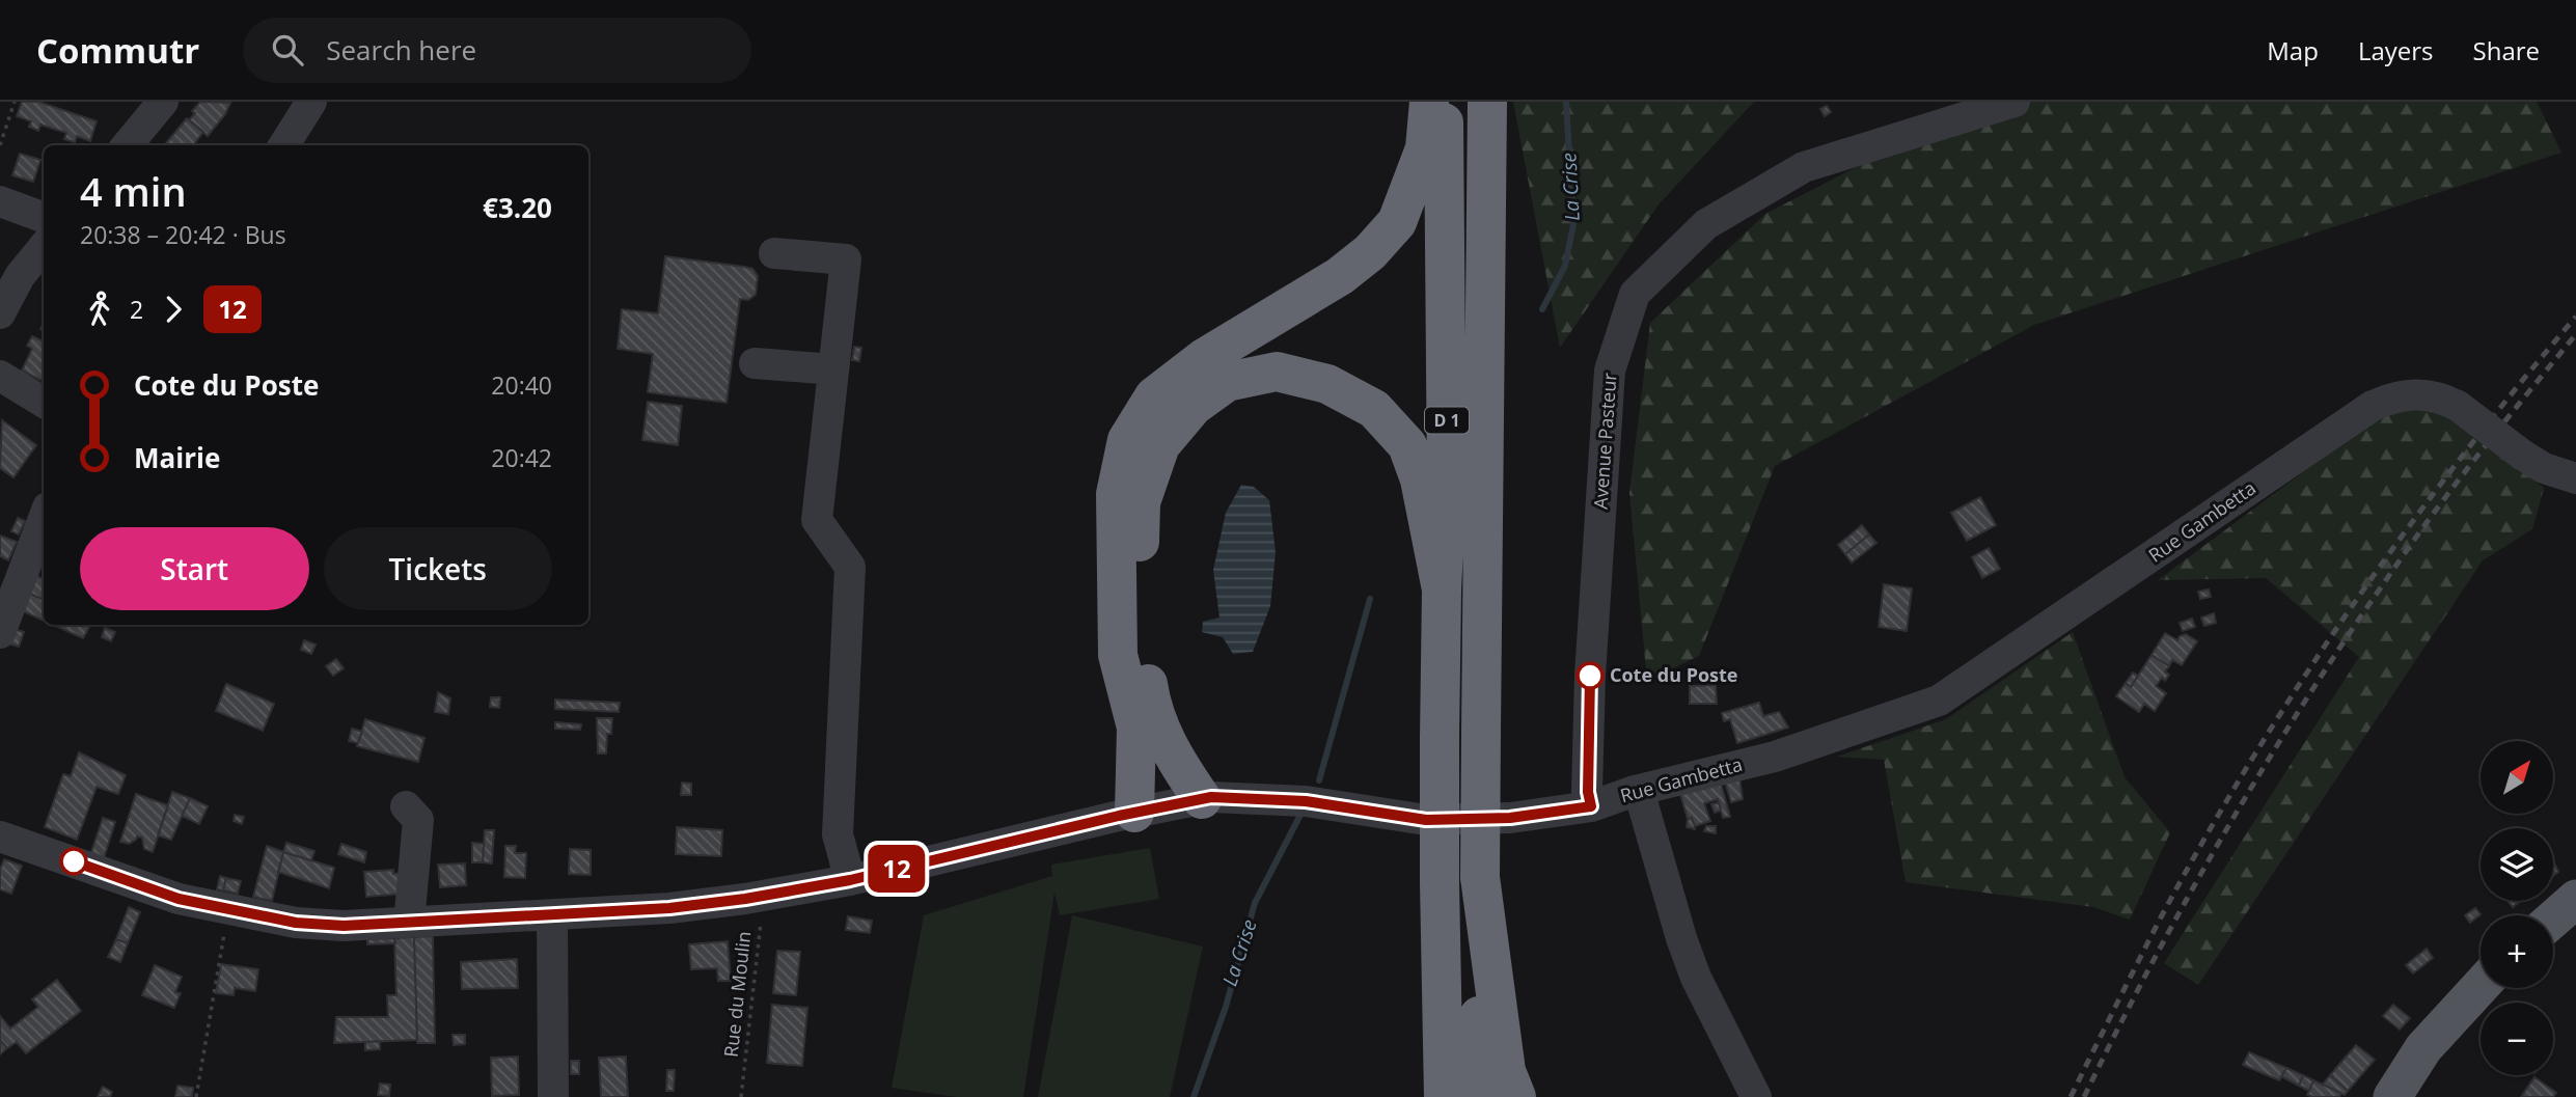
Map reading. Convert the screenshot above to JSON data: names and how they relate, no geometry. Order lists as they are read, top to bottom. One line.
{"streets":{"highway":["D 1"],"street":["Avenue Pasteur","Rue Gambetta"],"path":["Rue du Moulin"]},"crossings":[["Avenue Pasteur","Rue Gambetta"],["Rue Gambetta","Rue du Moulin"]],"water":["La Crise"],"places":["Cote du Poste"],"lines":["bus line 12"],"north":"top right","page":{"header":"Commutr","search":"Search here","nav":["Map","Layers","Share"],"on_map":"12","heading":["4 min","20:38 – 20:42 · Bus","€3.20"],"legs":["2","12"],"list":[{"name":"Cote du Poste","value":"20:40"},{"name":"Mairie","value":"20:42"}],"buttons":["Start","Tickets"],"map_buttons":["+","−"]}}
